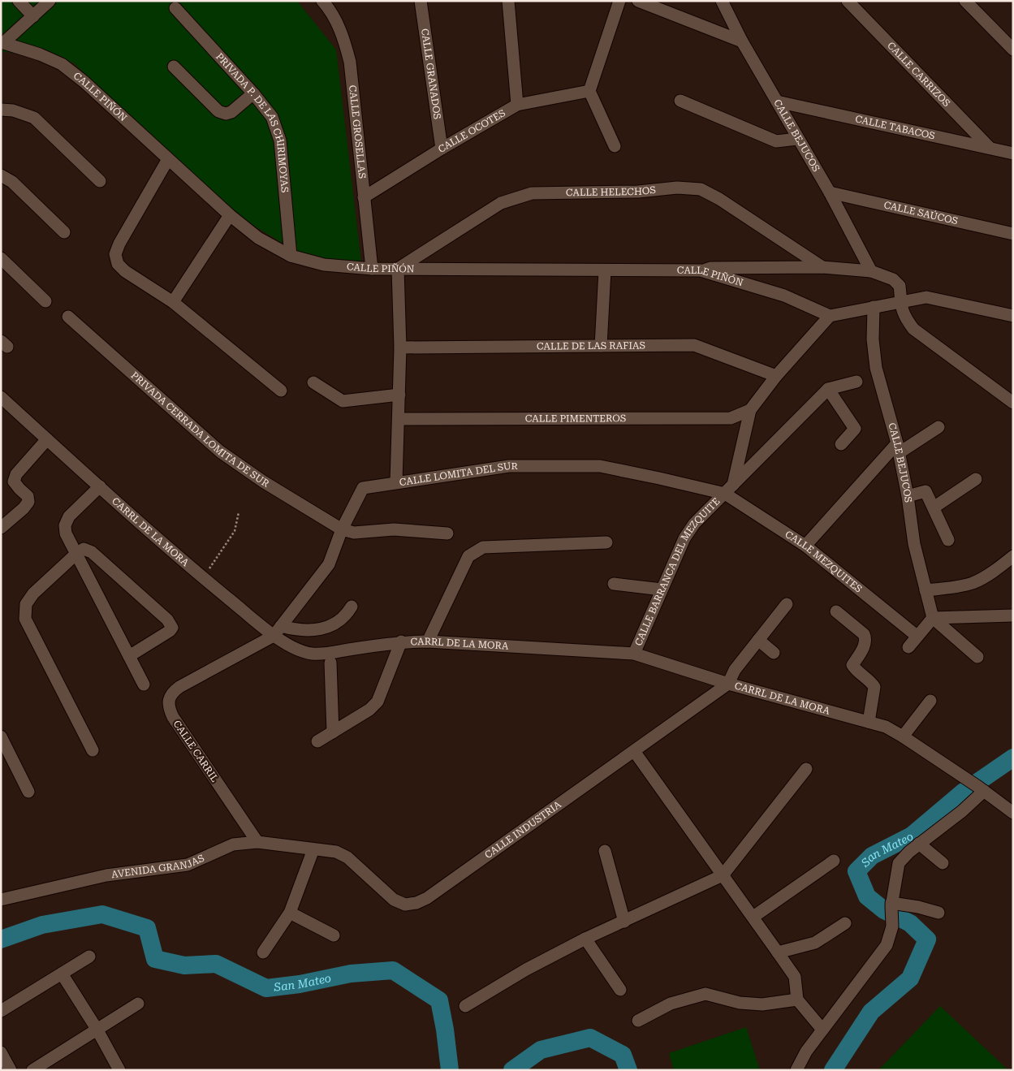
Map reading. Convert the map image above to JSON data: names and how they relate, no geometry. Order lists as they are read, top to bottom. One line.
{"streets":{"street":["CALLE GRANADOS","CALLE CARRIZOS","CALLE PIÑÓN","PRIVADA P. DE LAS CHIRIMOYAS","CALLE TABACOS","CALLE OCOTES","CALLE GROSELLAS","CALLE BEJUCOS","CALLE HELECHOS","CALLE SAÚCOS","CALLE DE LAS RAFIAS","CALLE PIMENTEROS","PRIVADA CERRADA LOMITA DE SUR","CALLE LOMITA DEL SUR","CARRL DE LA MORA","CALLE MEZQUITES","CALLE BARRANCA DEL MEZQUITE","CALLE CARRIL","CALLE INDUSTRIA","AVENIDA GRANJAS"]},"crossings":[["CALLE GRANADOS","CALLE OCOTES"],["CALLE CARRIZOS","CALLE TABACOS"],["CALLE PIÑÓN","PRIVADA P. DE LAS CHIRIMOYAS"],["CALLE PIÑÓN","CALLE GROSELLAS"],["CALLE PIÑÓN","CALLE HELECHOS"],["CALLE TABACOS","CALLE BEJUCOS"],["CALLE OCOTES","CALLE GROSELLAS"],["CALLE BEJUCOS","CALLE SAÚCOS"],["PRIVADA CERRADA LOMITA DE SUR","CALLE LOMITA DEL SUR"],["CALLE LOMITA DEL SUR","CARRL DE LA MORA"],["CALLE LOMITA DEL SUR","CALLE MEZQUITES"],["CALLE LOMITA DEL SUR","CALLE BARRANCA DEL MEZQUITE"],["CALLE LOMITA DEL SUR","CALLE CARRIL"],["CARRL DE LA MORA","CALLE BARRANCA DEL MEZQUITE"],["CARRL DE LA MORA","CALLE CARRIL"],["CARRL DE LA MORA","CALLE INDUSTRIA"],["CALLE MEZQUITES","CALLE BARRANCA DEL MEZQUITE"],["CALLE CARRIL","AVENIDA GRANJAS"],["CALLE INDUSTRIA","AVENIDA GRANJAS"]],"water":["San Mateo"]}
